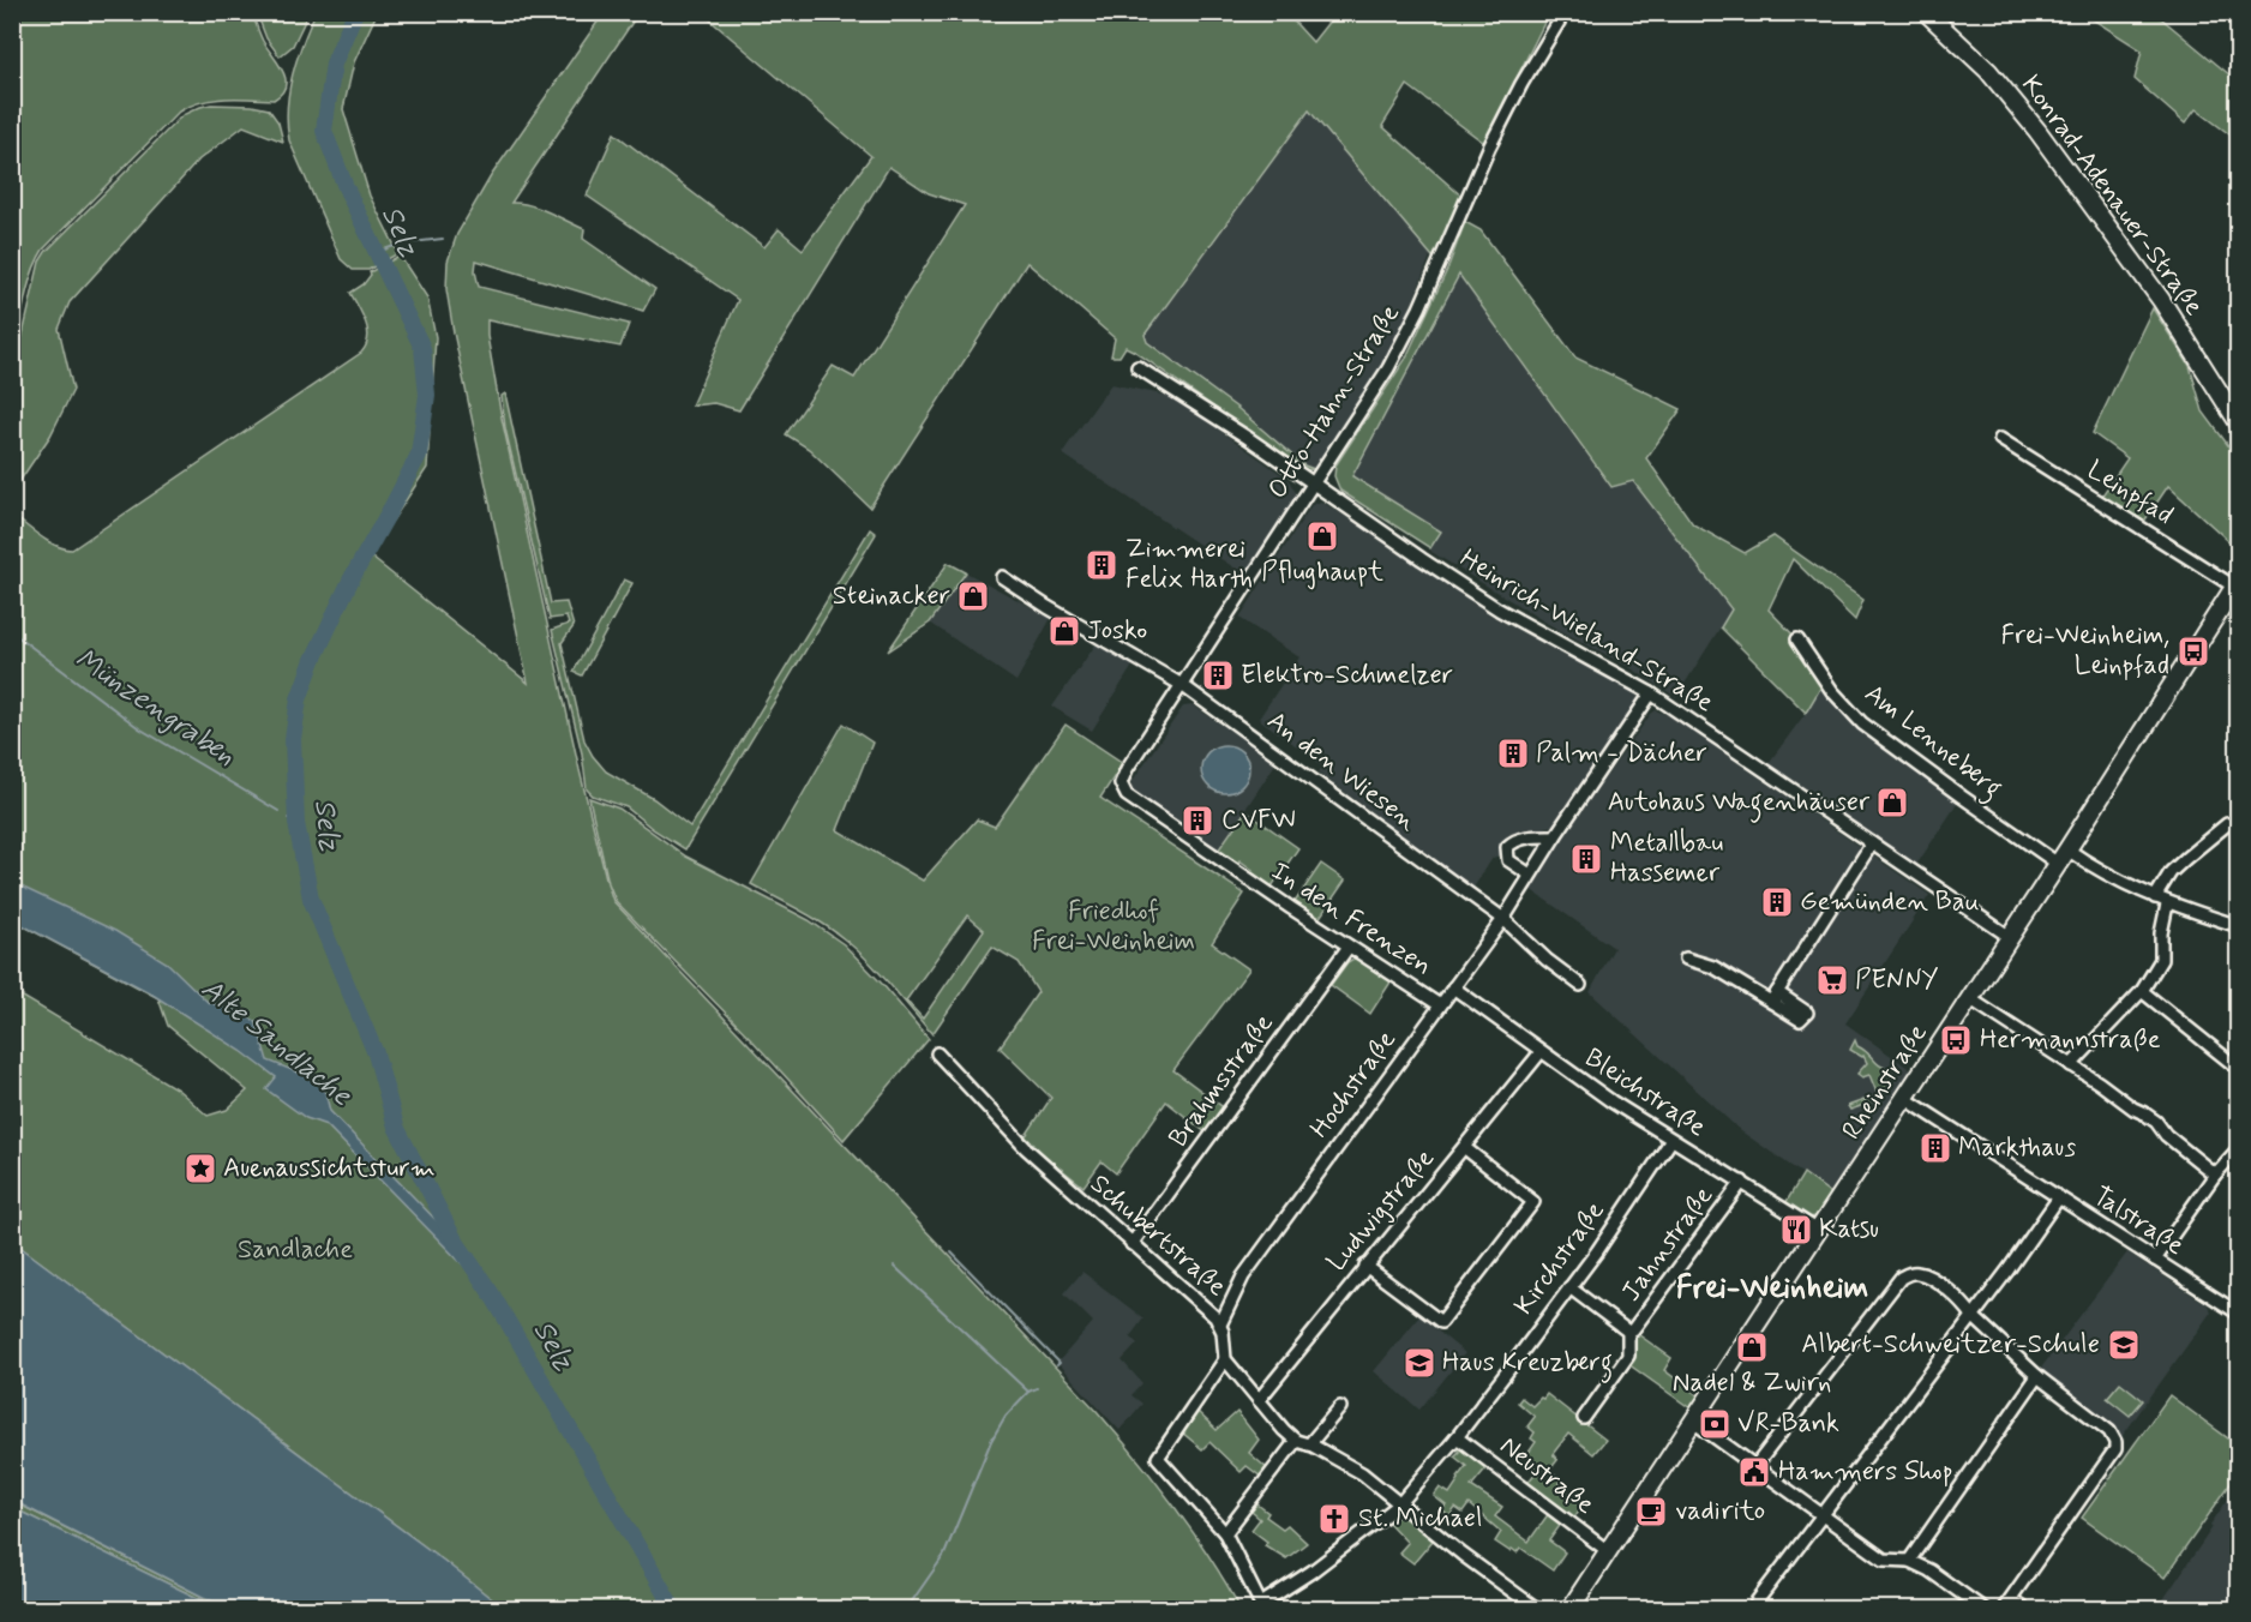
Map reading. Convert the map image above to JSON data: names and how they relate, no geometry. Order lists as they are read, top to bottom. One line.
{"streets":{"street":["Konrad-Adenauer-Straße","Otto-Hahn-Straße","Leinpfad","Heinrich-Wieland-Straße","Am Lenneberg","An den Wiesen","In den Frenzen","Brahmsstraße","Rheinstraße","Hochstraße","Bleichstraße","Ludwigstraße","Talstraße","Schubertstraße","Jahnstraße","Kirchstraße","Neustraße"]},"crossings":[["Otto-Hahn-Straße","Heinrich-Wieland-Straße"],["Otto-Hahn-Straße","An den Wiesen"],["Otto-Hahn-Straße","In den Frenzen"],["Leinpfad","Rheinstraße"],["Heinrich-Wieland-Straße","Rheinstraße"],["Heinrich-Wieland-Straße","Hochstraße"],["Am Lenneberg","Rheinstraße"],["An den Wiesen","Hochstraße"],["In den Frenzen","Brahmsstraße"],["In den Frenzen","Hochstraße"],["Brahmsstraße","Schubertstraße"],["Rheinstraße","Bleichstraße"],["Rheinstraße","Talstraße"],["Rheinstraße","Neustraße"],["Hochstraße","Bleichstraße"],["Hochstraße","Schubertstraße"],["Bleichstraße","Ludwigstraße"],["Bleichstraße","Jahnstraße"],["Bleichstraße","Kirchstraße"],["Jahnstraße","Kirchstraße"],["Kirchstraße","Neustraße"]],"districts":["Frei-Weinheim"],"water":["Selz","Münzengraben","Alte Sandlache"],"parks":["Friedhof Frei-Weinheim","Sandlache"],"places":{"shop":["Pflughaupt","Steinacker","Josko","Autohaus Wagenhäuser","Nadel & Zwirn"],"building":["Zimmerei Felix Harth","Elektro-Schmelzer","Palm - Dächer","CVFW","Metallbau Hassemer","Gemünden Bau","Markthaus"],"bus stop":["Frei-Weinheim, Leinpfad","Hermannstraße"],"supermarket":["PENNY"],"place":["Auenaussichtsturm"],"restaurant":["Katsu"],"school or university":["Albert-Schweitzer-Schule","Haus Kreuzberg"],"bank":["VR-Bank"],"public building":["Hammers Shop"],"cafe":["vadirito"],"church":["St. Michael"]}}
